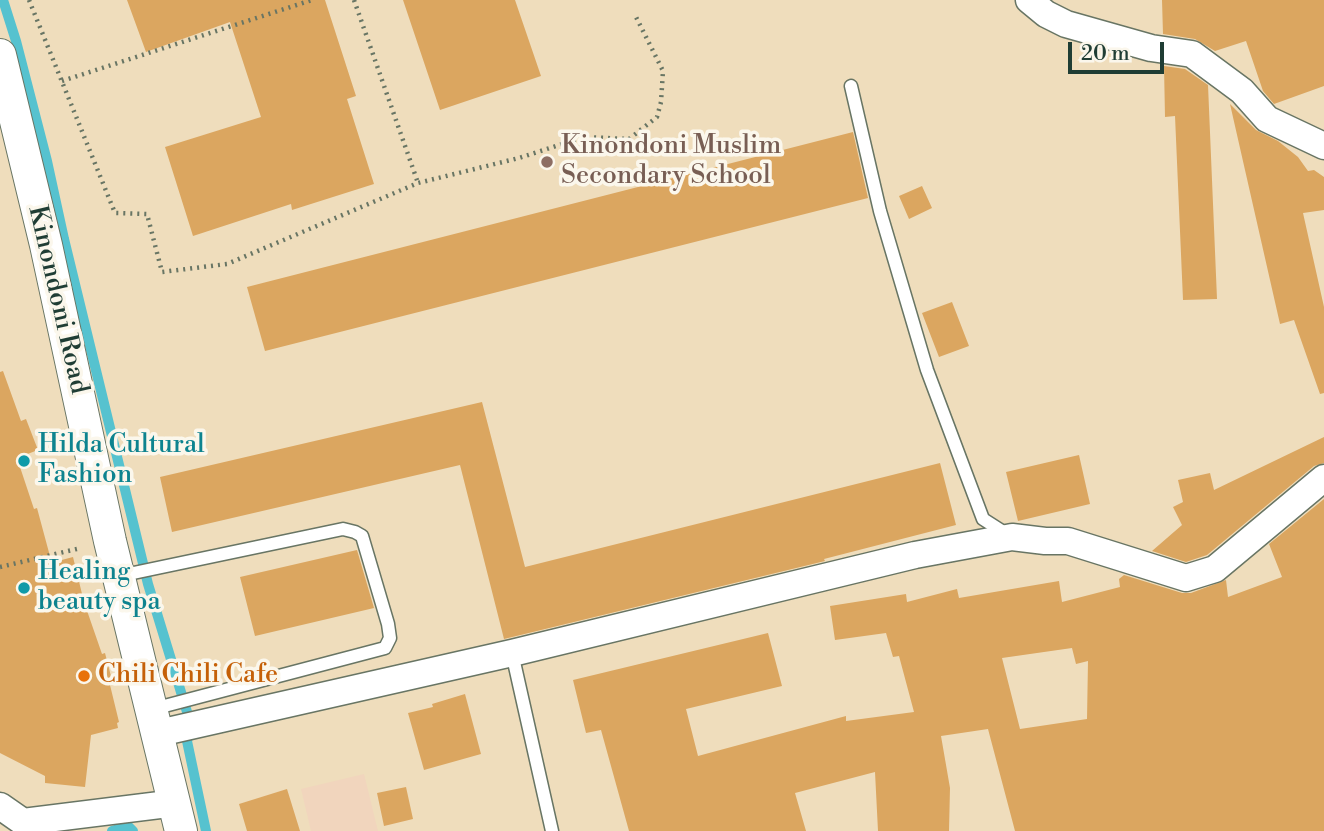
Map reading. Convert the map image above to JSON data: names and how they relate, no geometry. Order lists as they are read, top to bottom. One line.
{"streets":{"street":["Kinondoni Road"]},"places":["Kinondoni Muslim Secondary School","Hilda Cultural Fashion","Healing beauty spa","Chili Chili Cafe"],"scale_bar":"20 m"}
